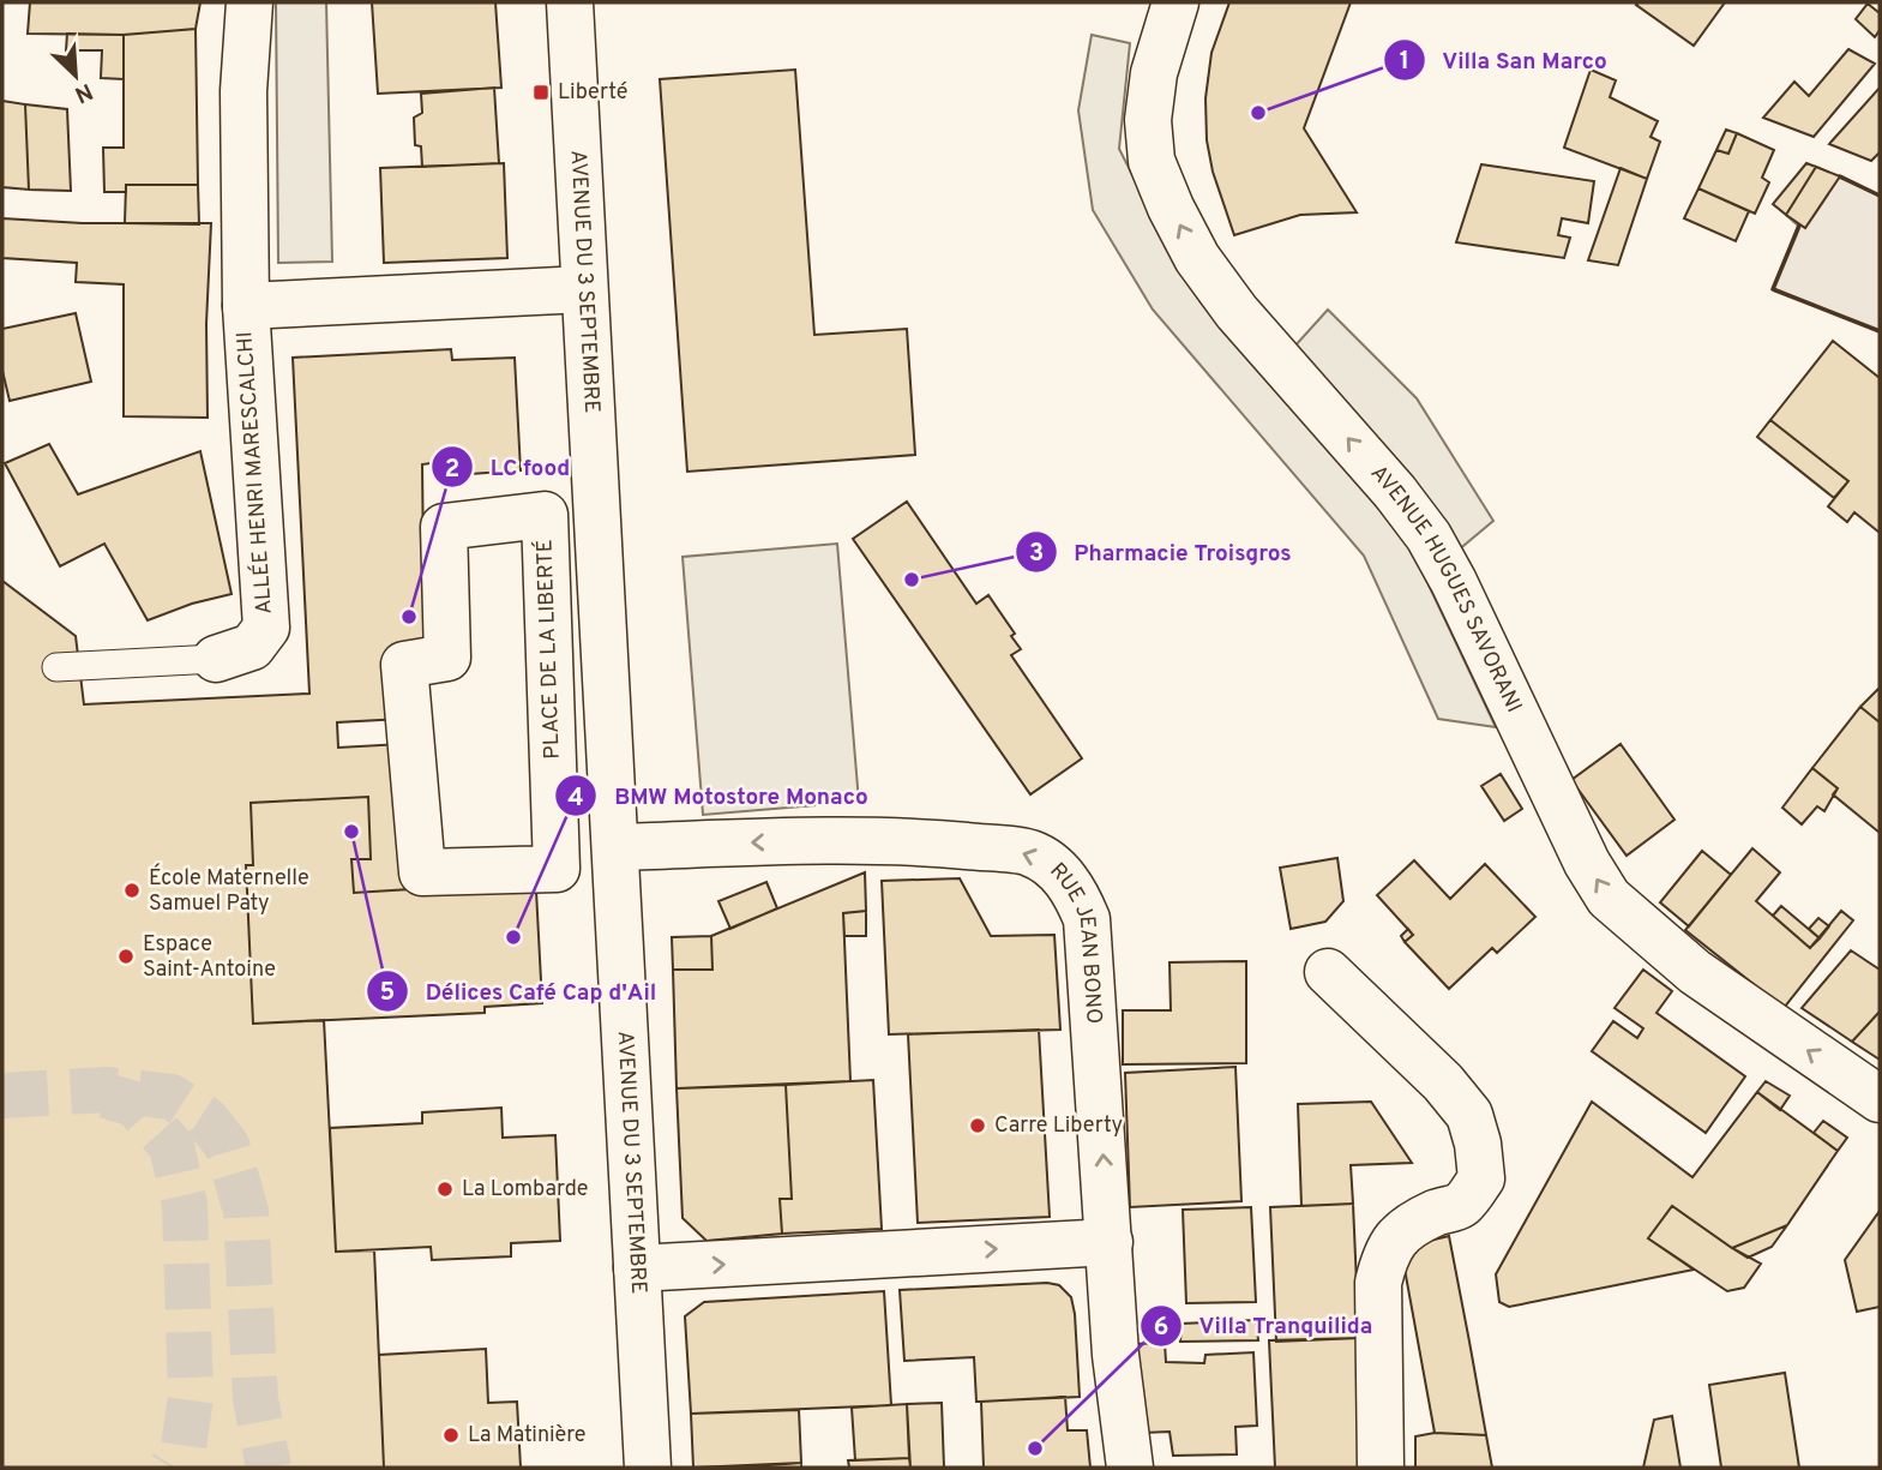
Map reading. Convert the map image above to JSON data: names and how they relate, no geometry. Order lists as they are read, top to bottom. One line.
{"streets":{"street":["AVENUE DU 3 SEPTEMBRE","ALLÉE HENRI MARESCALCHI","AVENUE HUGUES SAVORANI","PLACE DE LA LIBERTÉ","RUE JEAN BONO"]},"crossings":[["AVENUE DU 3 SEPTEMBRE","ALLÉE HENRI MARESCALCHI"],["AVENUE DU 3 SEPTEMBRE","RUE JEAN BONO"]],"one_way":["AVENUE HUGUES SAVORANI"],"places":{"transit":["Liberté"],"other":["Villa San Marco","Pharmacie Troisgros","LC food","Délices Café Cap d'Ail","École Maternelle Samuel Paty","BMW Motostore Monaco","Espace Saint-Antoine","Carre Liberty","La Lombarde","La Matinière","Villa Tranquilida"]},"north":"bottom right"}
